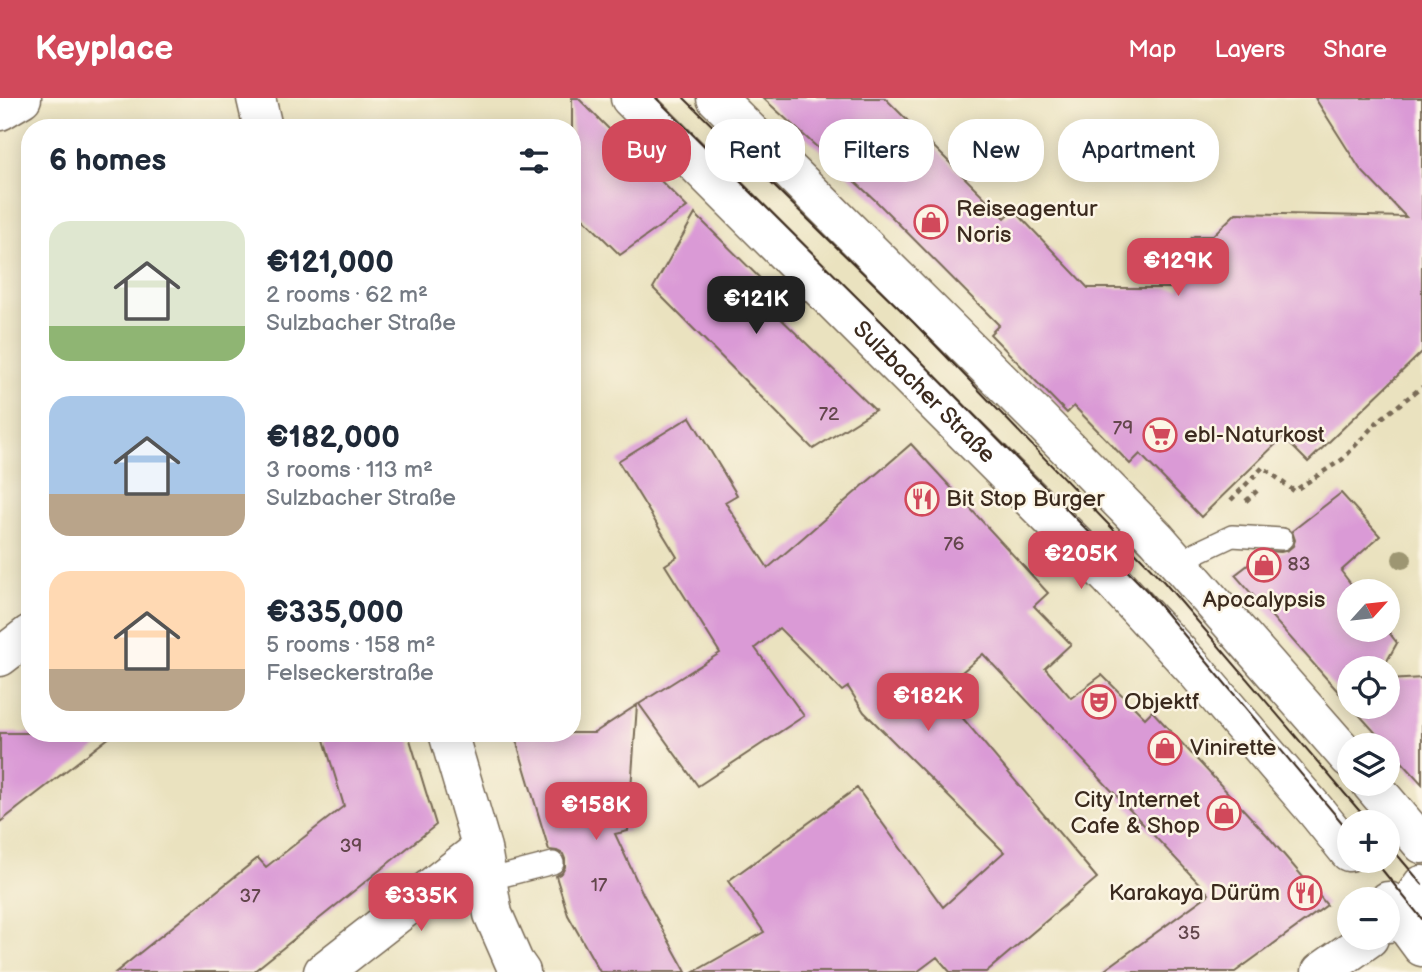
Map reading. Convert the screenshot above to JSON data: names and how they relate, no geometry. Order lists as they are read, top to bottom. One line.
{"streets":{"main road":["Sulzbacher Straße"]},"places":{"shop":["Reiseagentur Noris","Apocalypsis","Vinirette","City Internet Cafe & Shop"],"supermarket":["ebl-Naturkost"],"restaurant":["Bit Stop Burger","Karakaya Dürüm"],"theatre":["Objektf"]},"house_numbers":["72","79","76","83","39","17","37","35"],"north":"top right","page":{"header":"Keyplace","nav":["Map","Layers","Share"],"chip":["Buy","Rent","Filters","New","Apartment"],"heading":"6 homes","list":[{"name":"€121,000","note":"2 rooms · 62 m² · Sulzbacher Straße"},{"name":"€182,000","note":"3 rooms · 113 m² · Sulzbacher Straße"},{"name":"€335,000","note":"5 rooms · 158 m² · Felseckerstraße"}],"price":["€129K","€121K","€205K","€182K","€158K","€335K"],"map_buttons":["+","−"]}}
